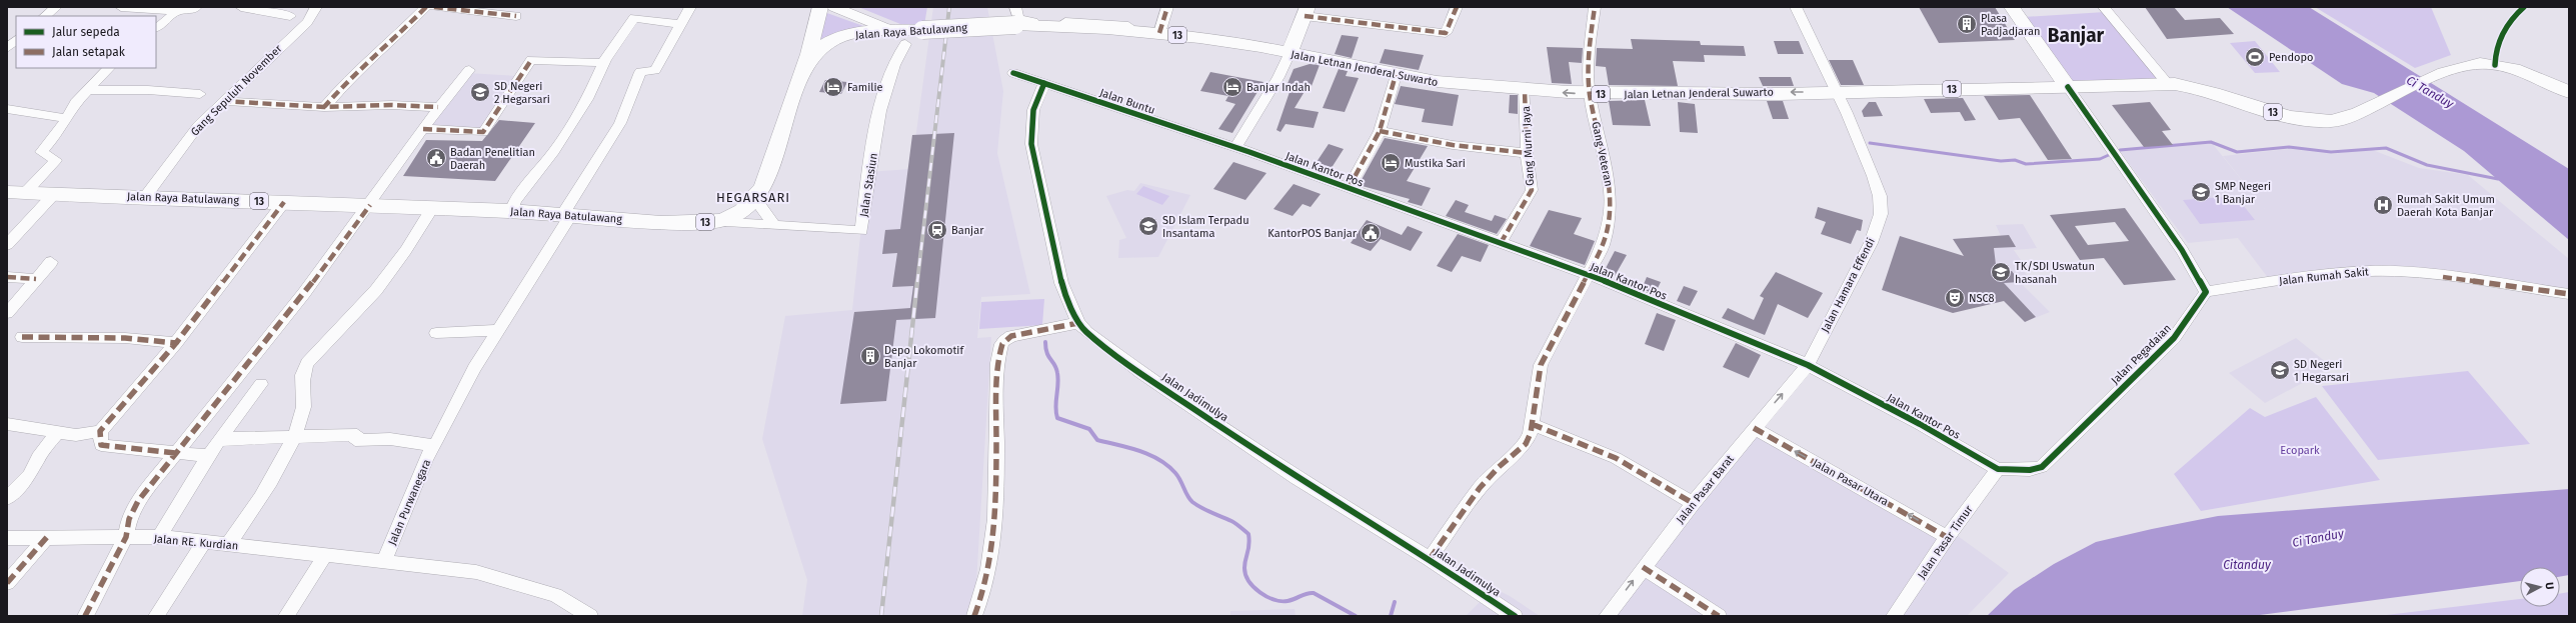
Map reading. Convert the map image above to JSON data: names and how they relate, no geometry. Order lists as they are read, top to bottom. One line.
{"streets":{"highway":["Jalan Raya Batulawang","13","Jalan Letnan Jenderal Suwarto"],"street":["Gang Sepuluh November","Jalan Buntu","Gang Murni Jaya","Gang Veteran","Jalan Kantor Pos","Jalan Stasiun","Jalan Rumah Sakit","Jalan Hamara Effendi","Jalan Pegadaian","Jalan Jadimulya","Jalan Pasar Utara","Jalan Pasar Barat","Jalan Purwanegara","Jalan RE. Kurdian","Jalan Pasar Timur"]},"crossings":[["Jalan Raya Batulawang","Jalan Letnan Jenderal Suwarto"],["Jalan Raya Batulawang","Gang Sepuluh November"],["Jalan Raya Batulawang","Jalan Stasiun"],["Jalan Raya Batulawang","Jalan Purwanegara"],["13","Jalan Letnan Jenderal Suwarto"],["13","Jalan Hamara Effendi"],["Jalan Letnan Jenderal Suwarto","Gang Murni Jaya"],["Jalan Letnan Jenderal Suwarto","Gang Veteran"],["Jalan Letnan Jenderal Suwarto","Jalan Hamara Effendi"],["Jalan Buntu","Jalan Kantor Pos"],["Jalan Buntu","Jalan Jadimulya"],["Gang Murni Jaya","Jalan Kantor Pos"],["Gang Veteran","Jalan Kantor Pos"],["Gang Veteran","Jalan Jadimulya"],["Jalan Kantor Pos","Jalan Hamara Effendi"],["Jalan Kantor Pos","Jalan Pegadaian"],["Jalan Kantor Pos","Jalan Pasar Barat"],["Jalan Kantor Pos","Jalan Pasar Timur"],["Jalan Rumah Sakit","Jalan Pegadaian"],["Jalan Hamara Effendi","Jalan Pasar Barat"],["Jalan Pegadaian","Jalan Pasar Timur"],["Jalan Pasar Utara","Jalan Pasar Barat"],["Jalan Pasar Utara","Jalan Pasar Timur"],["Jalan Purwanegara","Jalan RE. Kurdian"]],"one_way":["Jalan Letnan Jenderal Suwarto","Jalan Pasar Utara","Jalan Pasar Barat"],"districts":["Banjar","HEGARSARI"],"water":["Ci Tanduy","Citanduy"],"parks":["Ecopark"],"places":{"building":["Plasa Padjadjaran","Depo Lokomotif Banjar"],"sports":["Pendopo"],"hotel":["Familie","Banjar Indah","Mustika Sari"],"school or university":["SD Negeri 2 Hegarsari","SMP Negeri 1 Banjar","SD Islam Terpadu Insantama","TK/SDI Uswatun hasanah","SD Negeri 1 Hegarsari"],"public building":["Badan Penelitian Daerah","KantorPOS Banjar"],"hospital":["Rumah Sakit Umum Daerah Kota Banjar"],"station":["Banjar"],"theatre":["NSC8"]},"legend":["Jalur sepeda","Jalan setapak"],"north":"right"}
